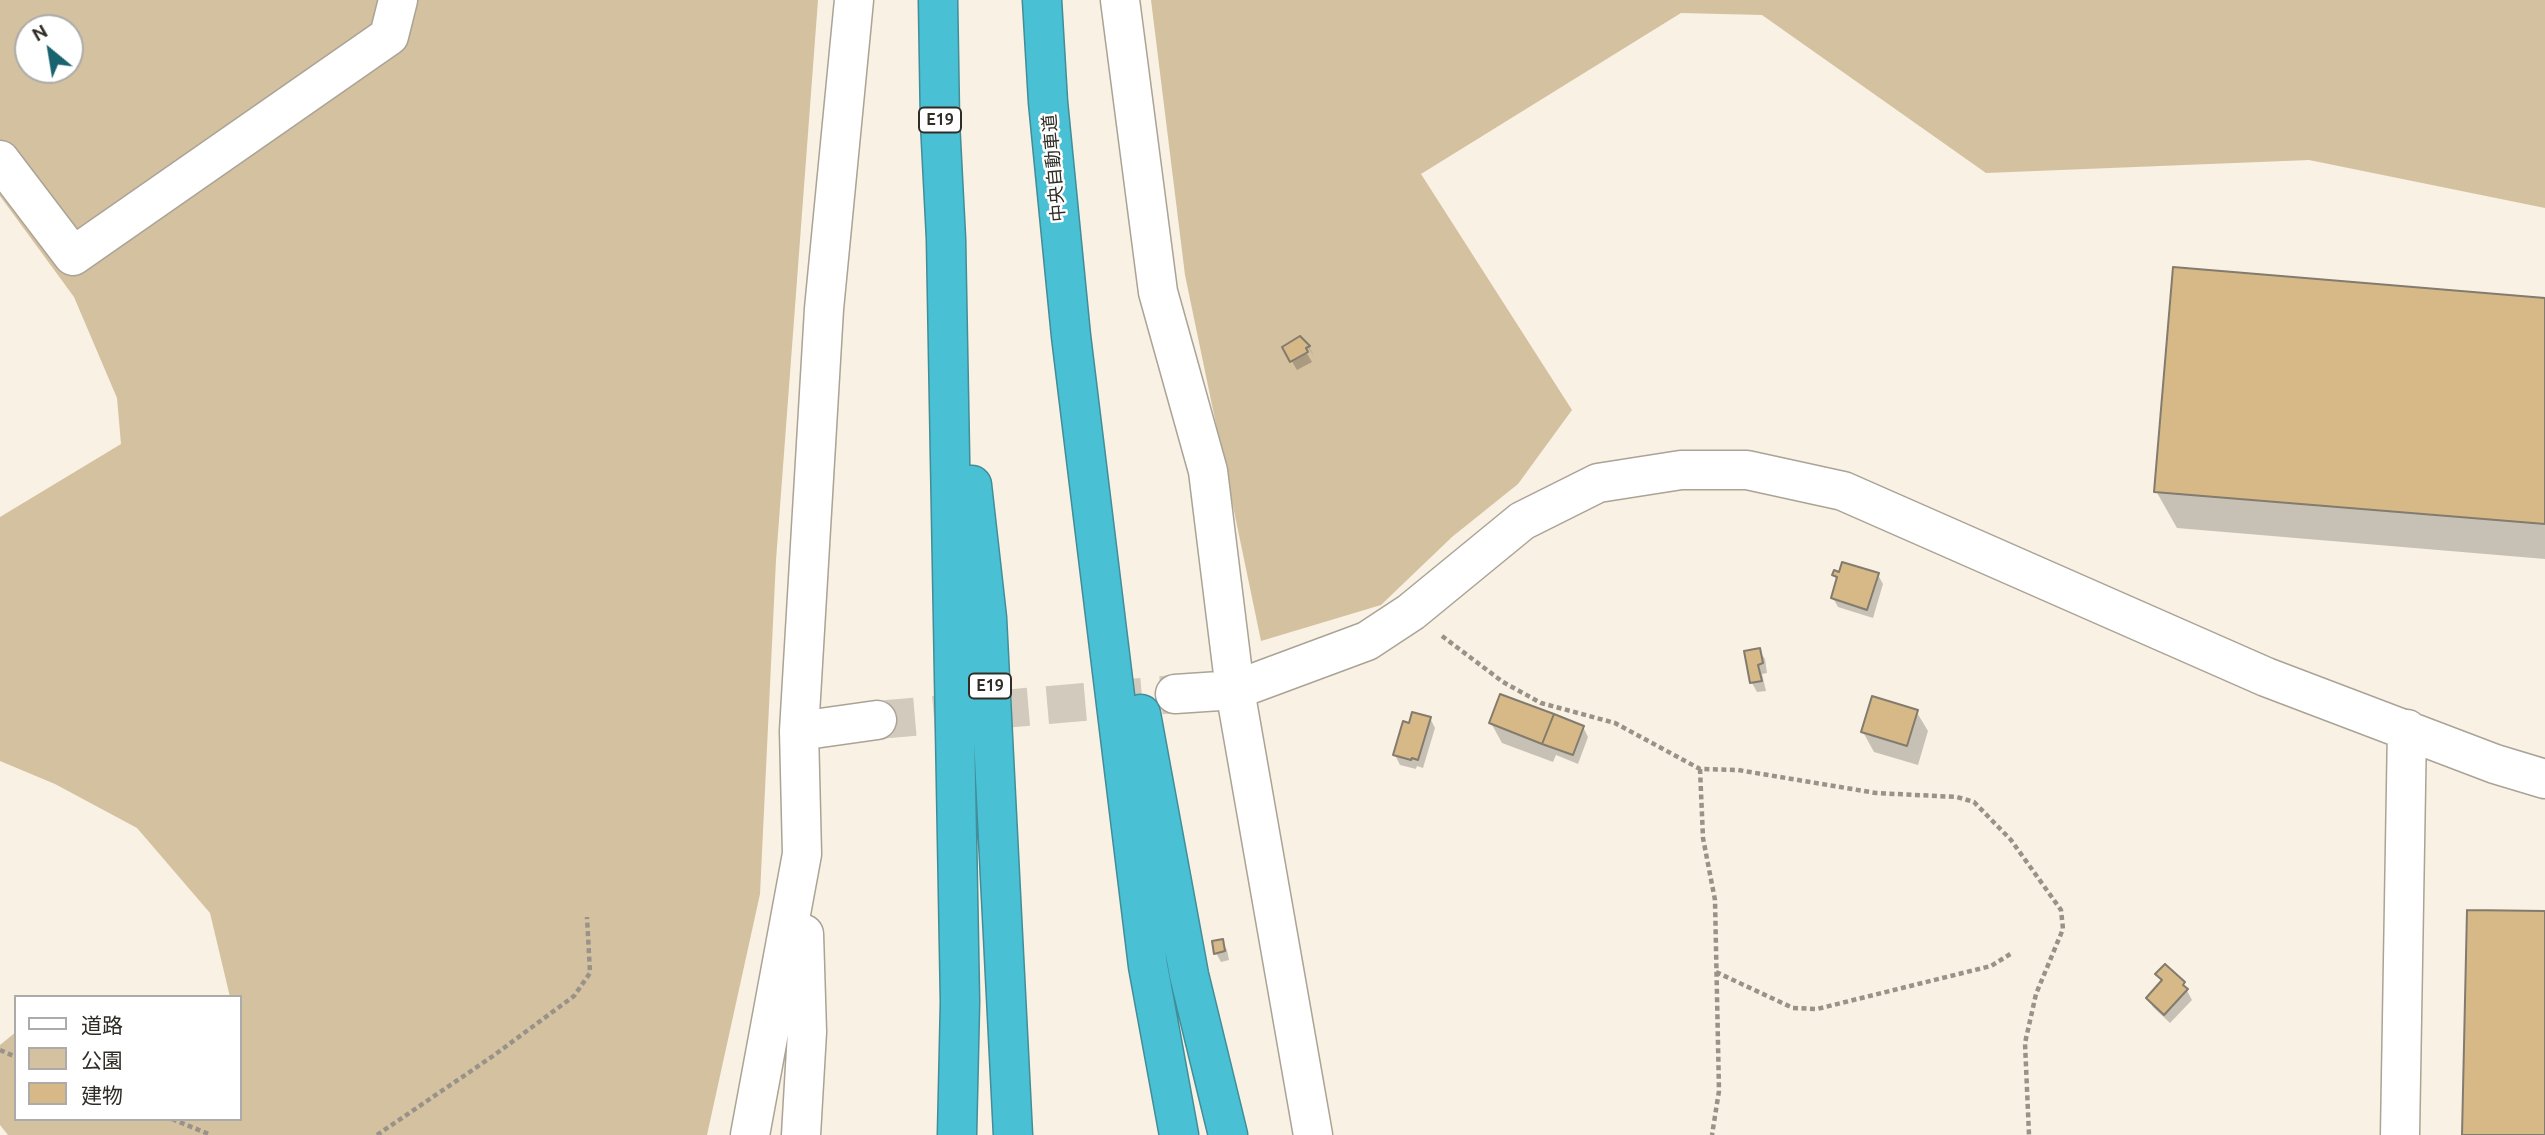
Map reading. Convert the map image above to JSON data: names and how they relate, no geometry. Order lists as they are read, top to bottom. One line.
{"streets":{"highway":["E19","中央自動車道"]},"legend":["道路","公園","建物"],"north":"top left"}
